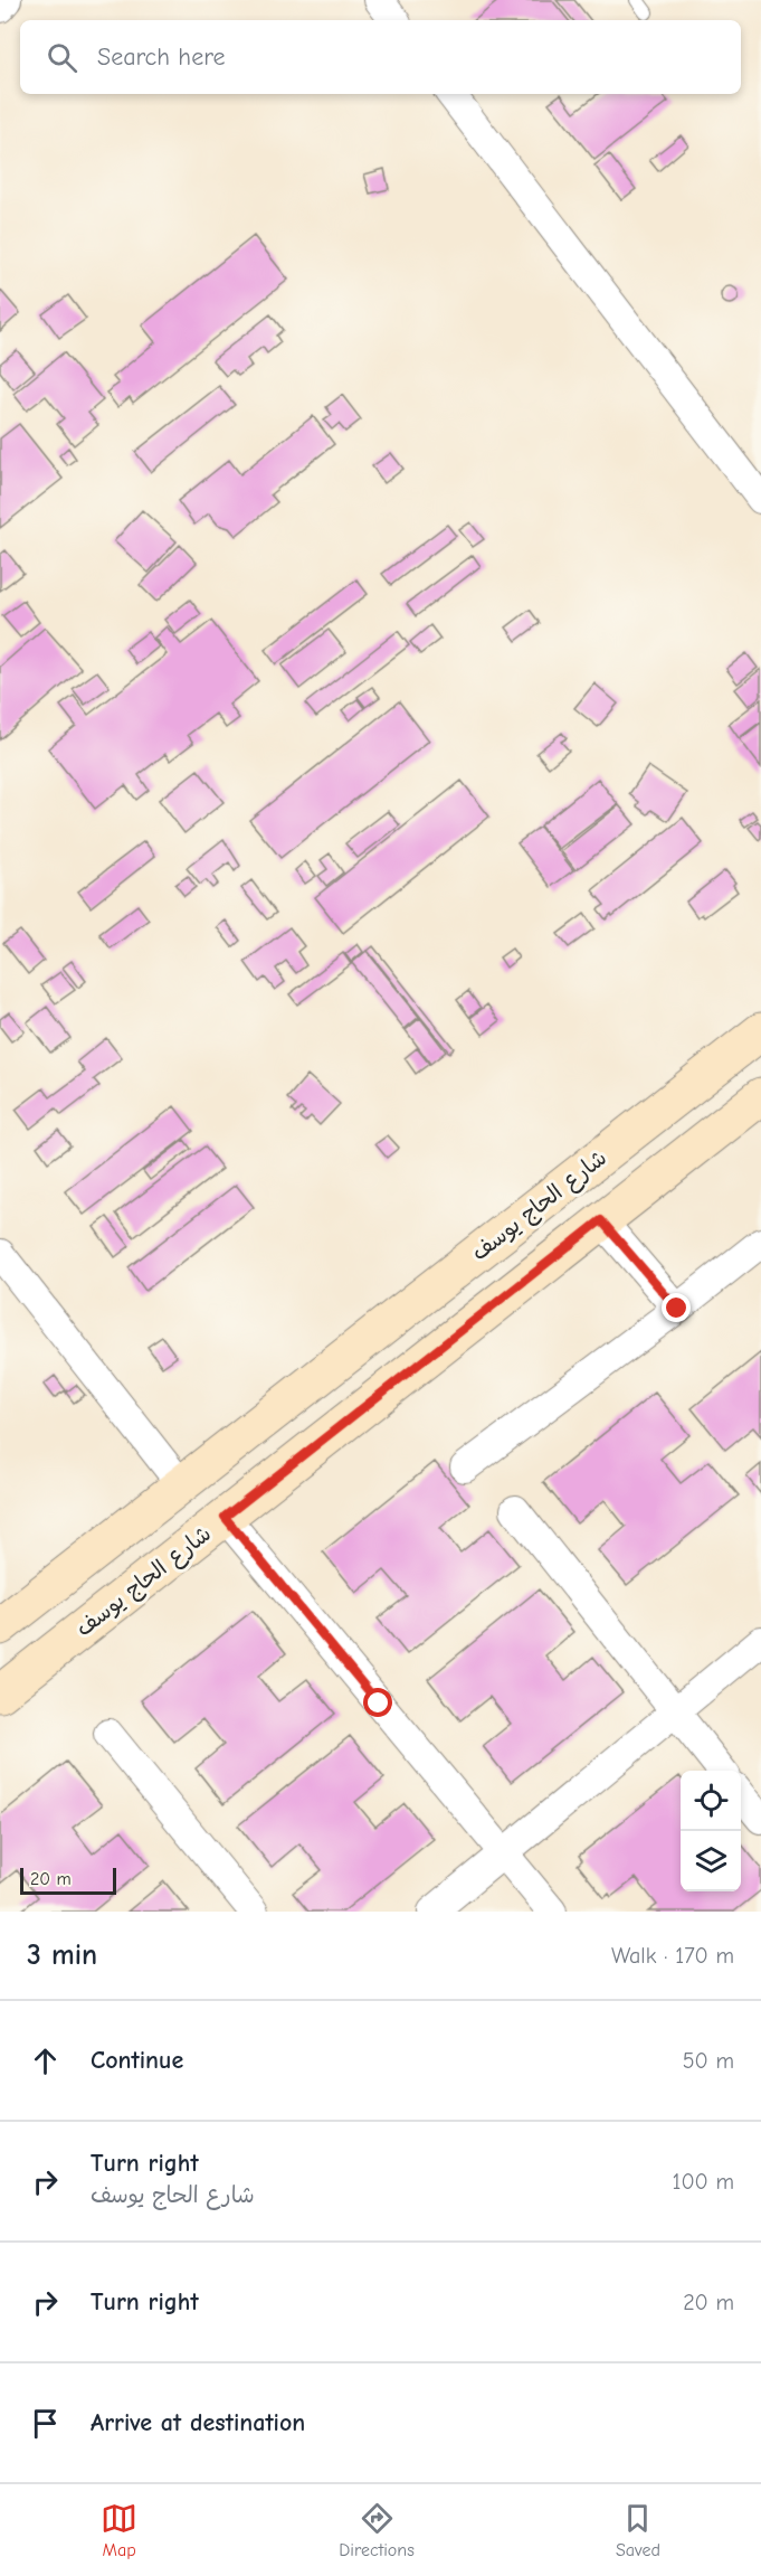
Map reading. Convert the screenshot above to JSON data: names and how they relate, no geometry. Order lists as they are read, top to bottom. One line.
{"streets":{"main road":["شارع الحاج يوسف"]},"scale_bar":"20 m","page":{"search":"Search here","scale":"20 m","heading":["3 min","Walk · 170 m"],"list":[["Continue","50 m"],["Turn right","شارع الحاج يوسف","100 m"],["Turn right","20 m"],"Arrive at destination"],"nav":["Map","Directions","Saved"]}}
